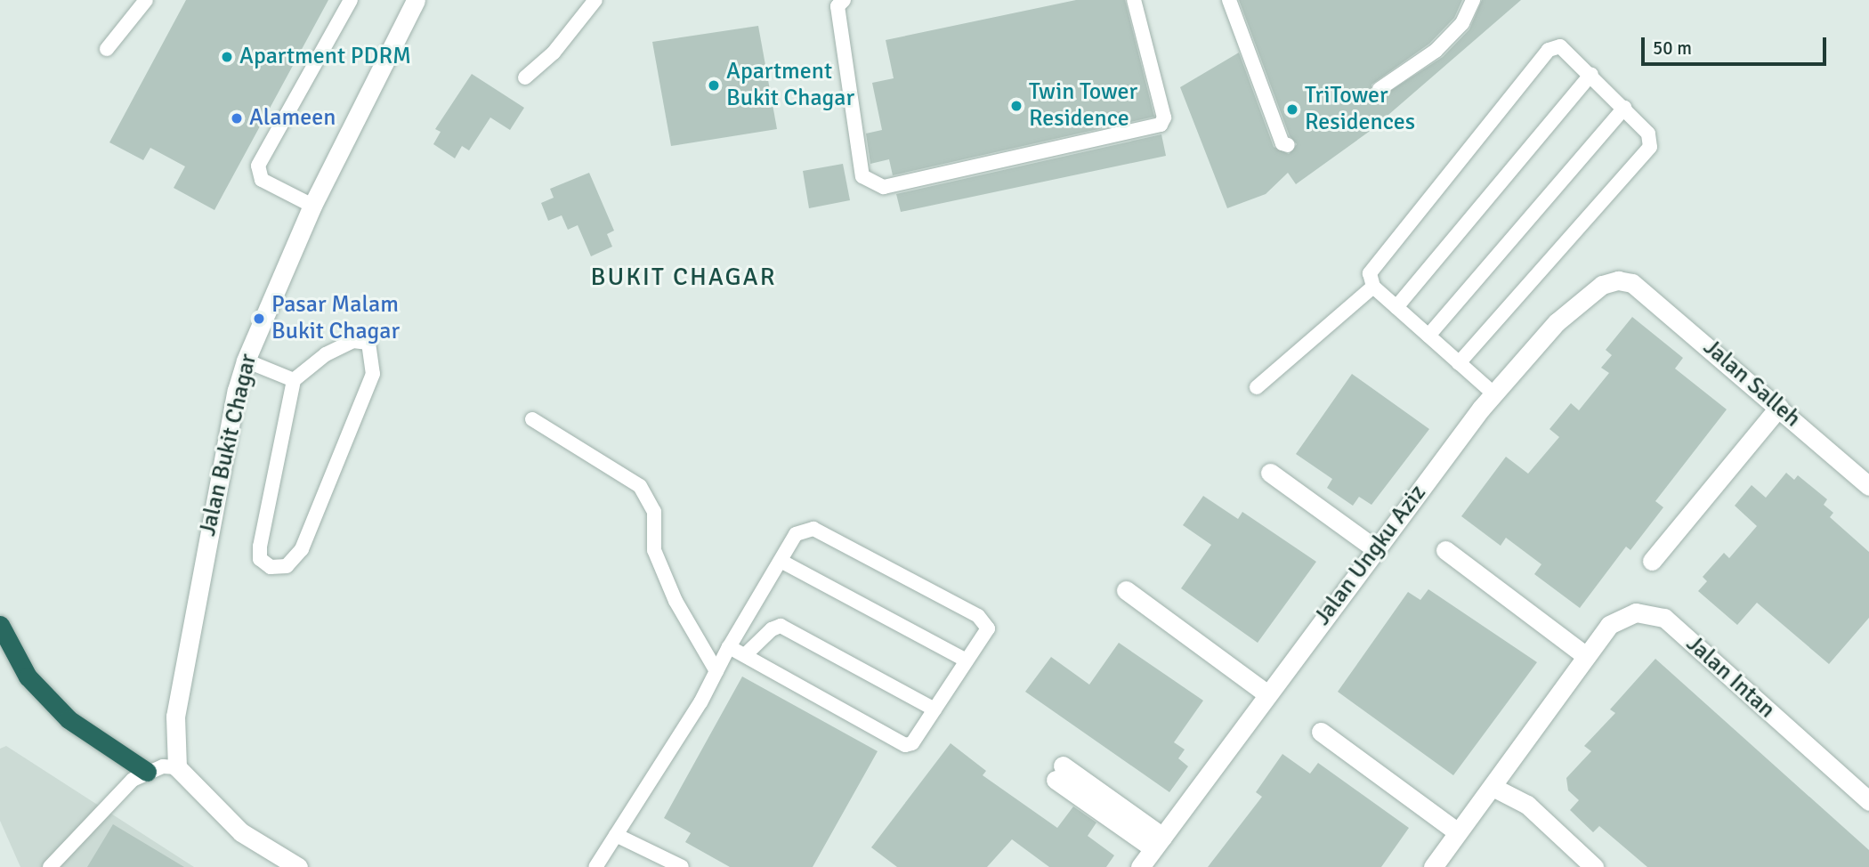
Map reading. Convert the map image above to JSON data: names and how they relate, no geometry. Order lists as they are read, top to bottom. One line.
{"streets":{"street":["Jalan Salleh","Jalan Bukit Chagar","Jalan Ungku Aziz","Jalan Intan"]},"crossings":[["Jalan Salleh","Jalan Ungku Aziz"]],"districts":["BUKIT CHAGAR"],"places":["Apartment PDRM","Apartment Bukit Chagar","Twin Tower Residence","TriTower Residences","Alameen","Pasar Malam Bukit Chagar"],"scale_bar":"50 m"}
